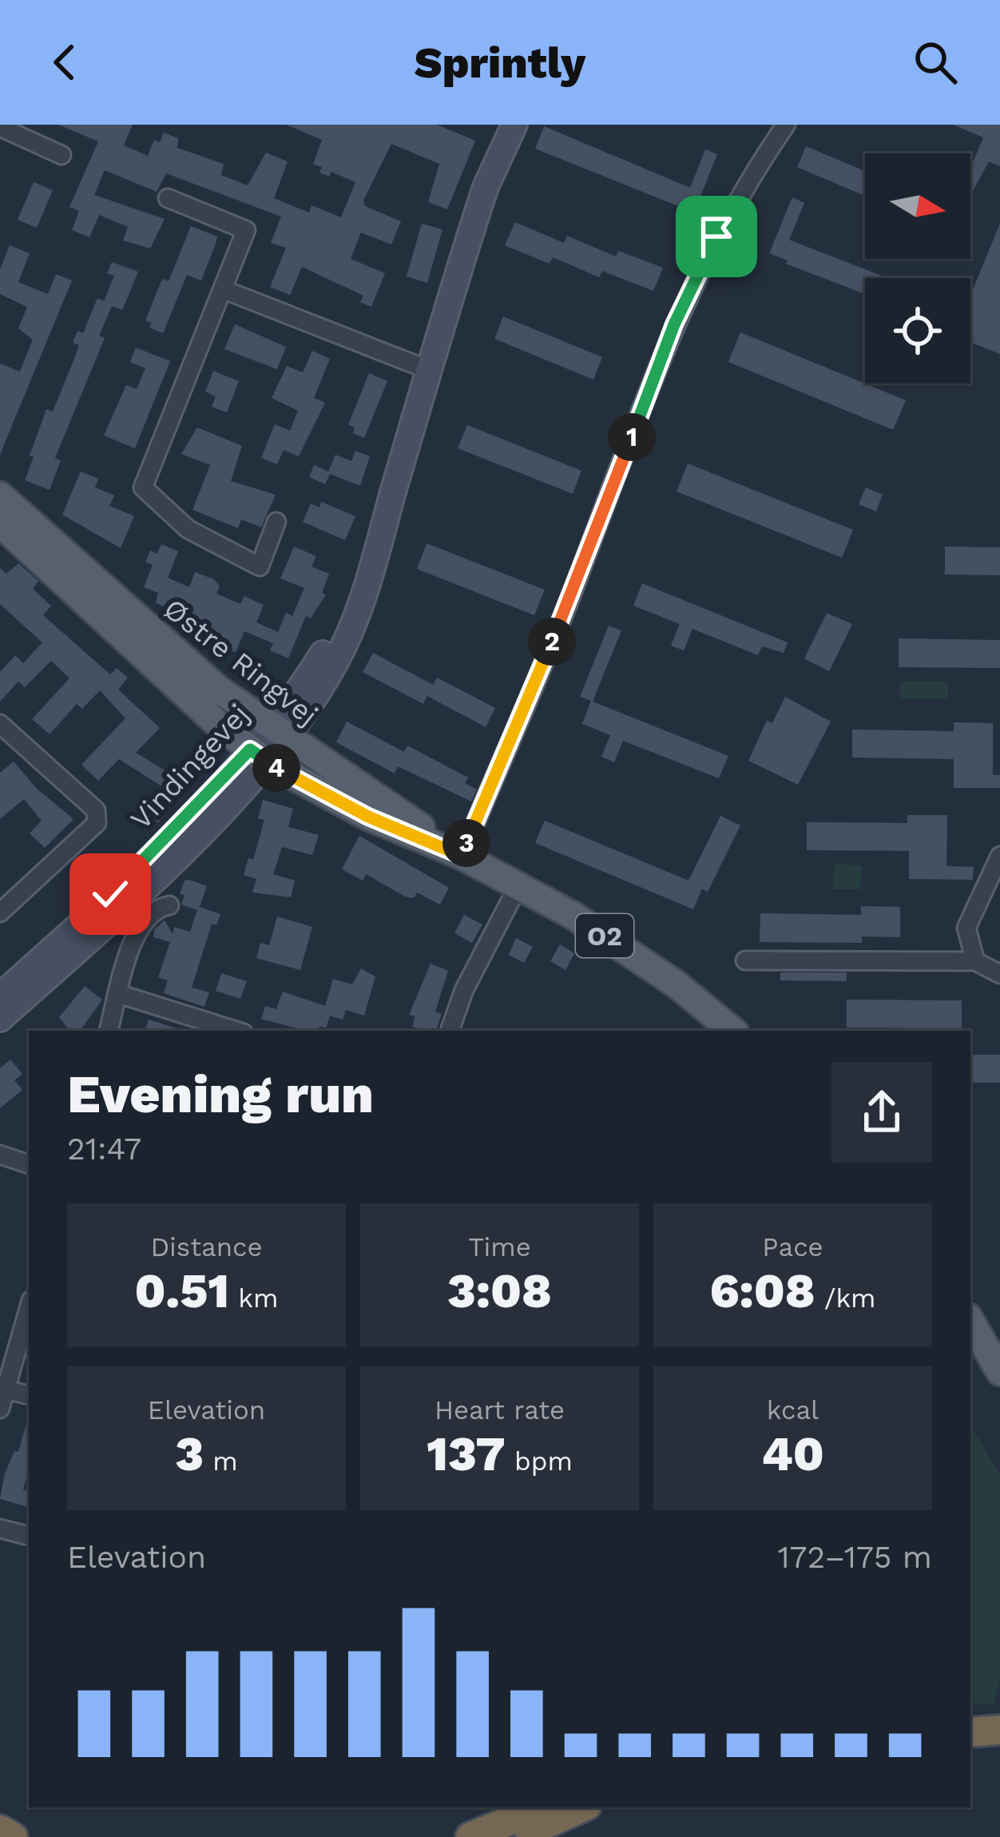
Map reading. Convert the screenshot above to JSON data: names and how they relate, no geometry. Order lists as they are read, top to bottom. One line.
{"streets":{"main road":["Østre Ringvej","Vindingevej","O2"]},"crossings":[["Østre Ringvej","Vindingevej"]],"north":"right","page":{"header":"Sprintly","pins":["1","2","4","3"],"heading":["Evening run","21:47"],"stats":[["Distance","0.51 km"],["Time","3:08"],["Pace","6:08 /km"],["Elevation","3 m"],["Heart rate","137 bpm"],["kcal","40"]],"chart":["Elevation","172–175 m"]}}
